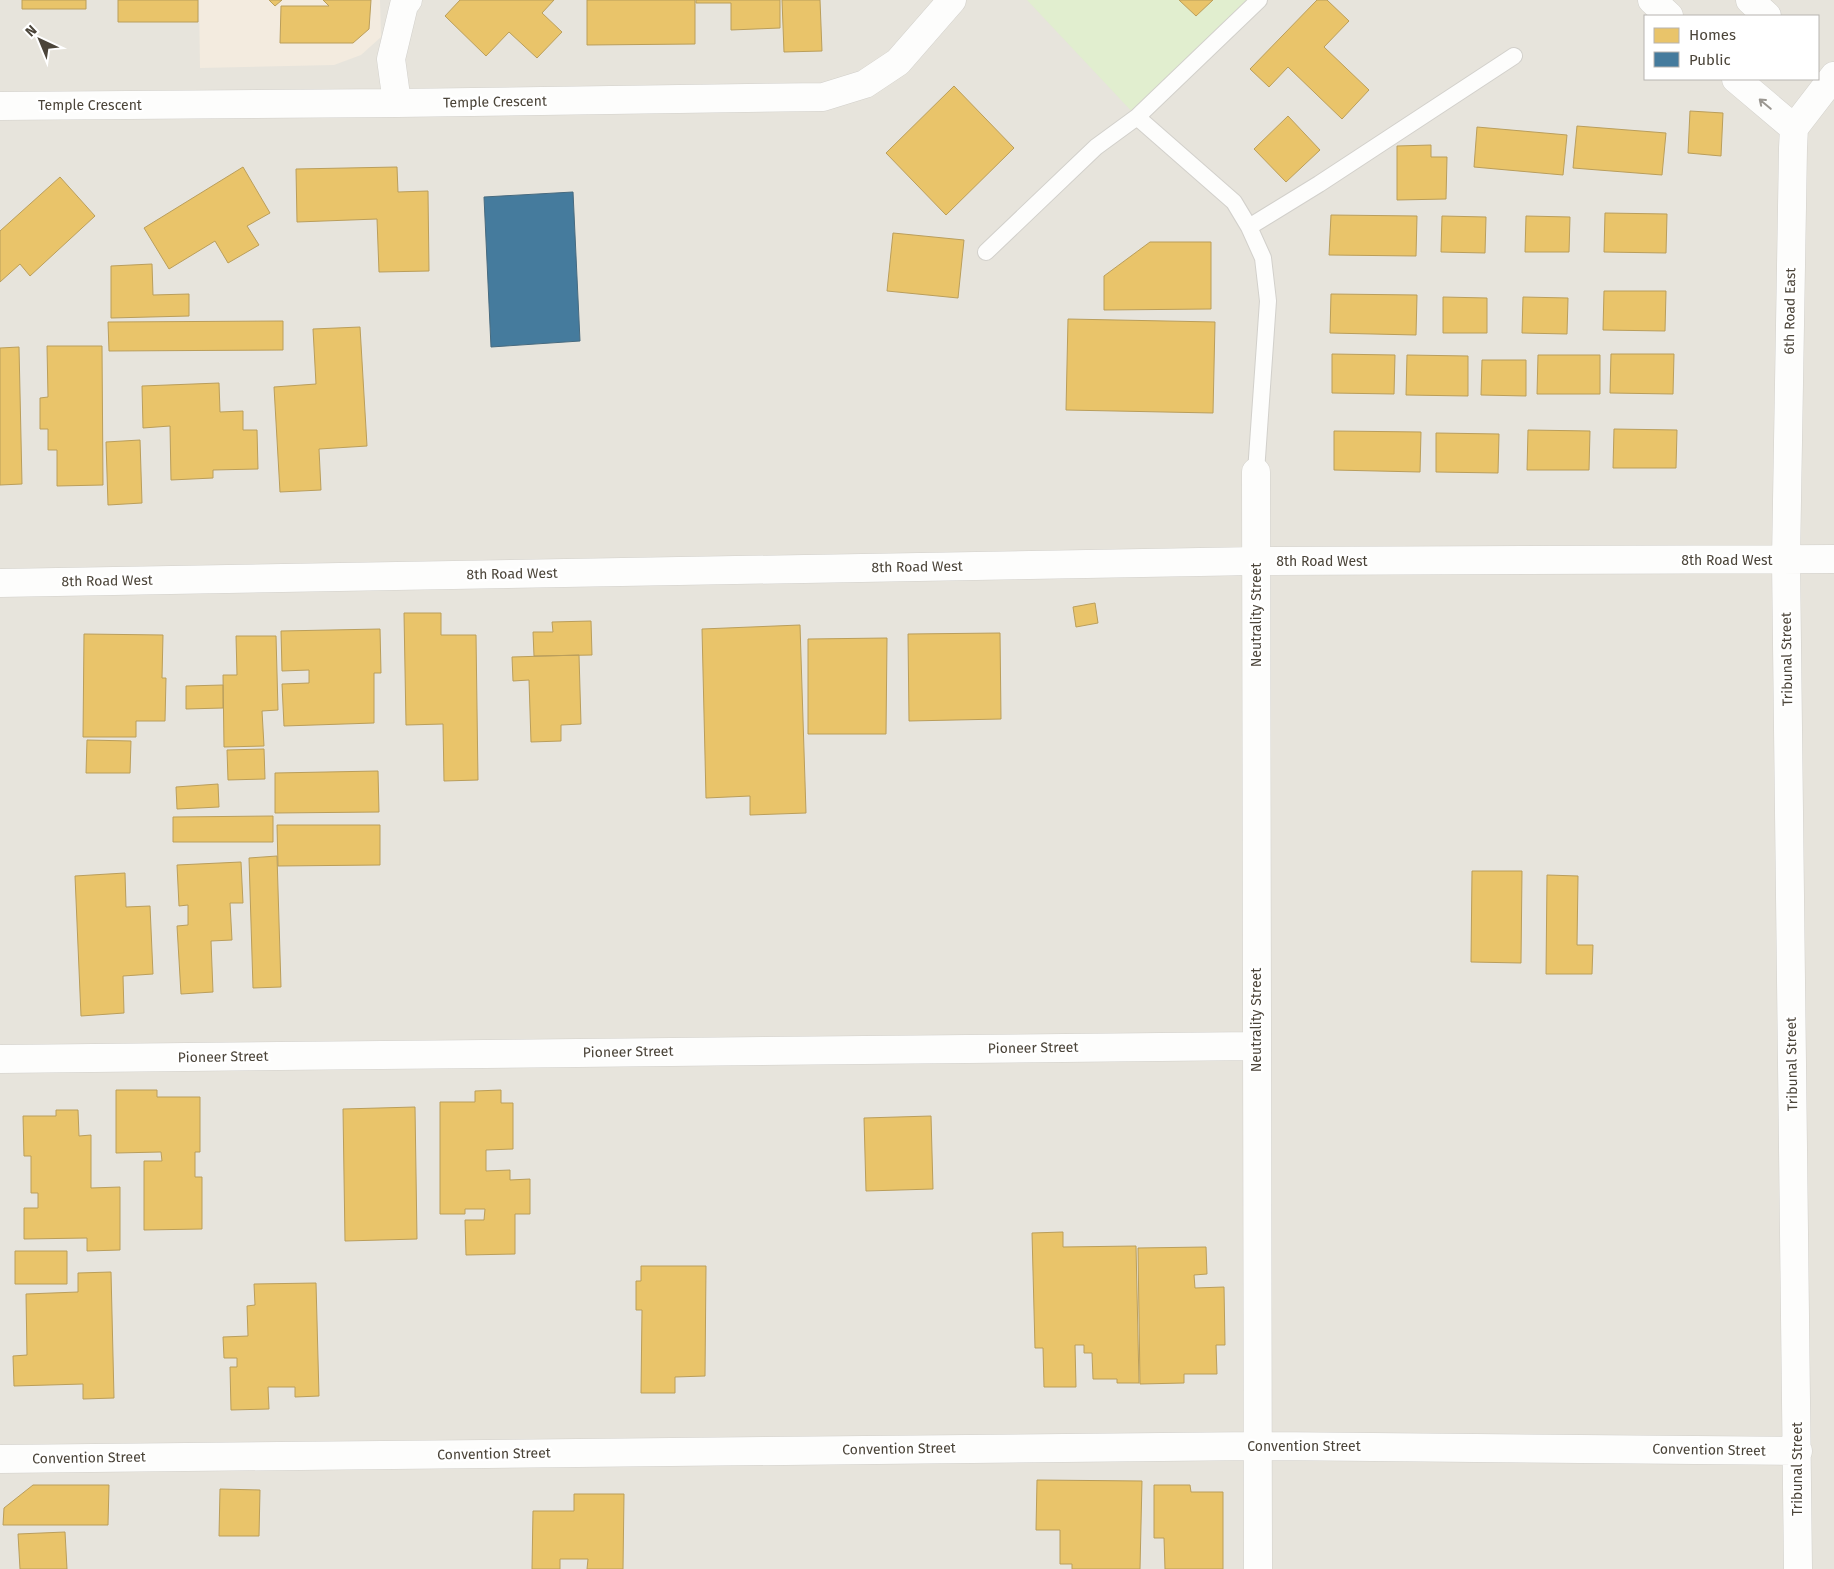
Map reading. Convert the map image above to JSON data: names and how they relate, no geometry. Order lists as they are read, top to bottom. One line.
{"streets":{"street":["Temple Crescent","6th Road East","8th Road West","Neutrality Street","Tribunal Street","Pioneer Street","Convention Street"]},"crossings":[["6th Road East","8th Road West"],["6th Road East","Tribunal Street"],["8th Road West","Neutrality Street"],["8th Road West","Tribunal Street"],["Neutrality Street","Pioneer Street"],["Neutrality Street","Convention Street"],["Tribunal Street","Convention Street"]],"legend":["Homes","Public"],"north":"top left"}
